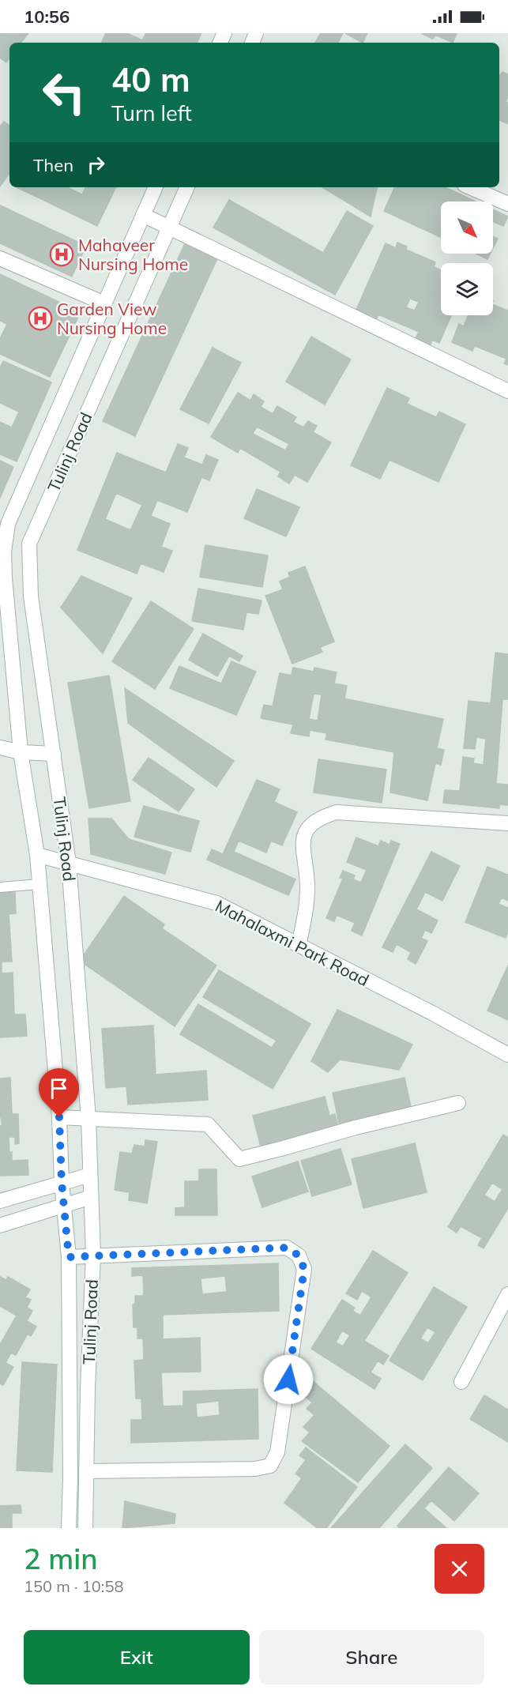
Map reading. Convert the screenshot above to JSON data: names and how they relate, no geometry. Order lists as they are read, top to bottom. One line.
{"streets":{"main road":["Tulinj Road","Mahalaxmi Park Road"]},"crossings":[["Tulinj Road","Mahalaxmi Park Road"]],"places":{"hospital":["Mahaveer Nursing Home","Garden View Nursing Home"]},"north":"bottom right","page":{"status":"10:56","turn":["40 m","Turn left"],"then":"Then","heading":["2 min","150 m · 10:58"],"buttons":["Exit","Share"]}}
